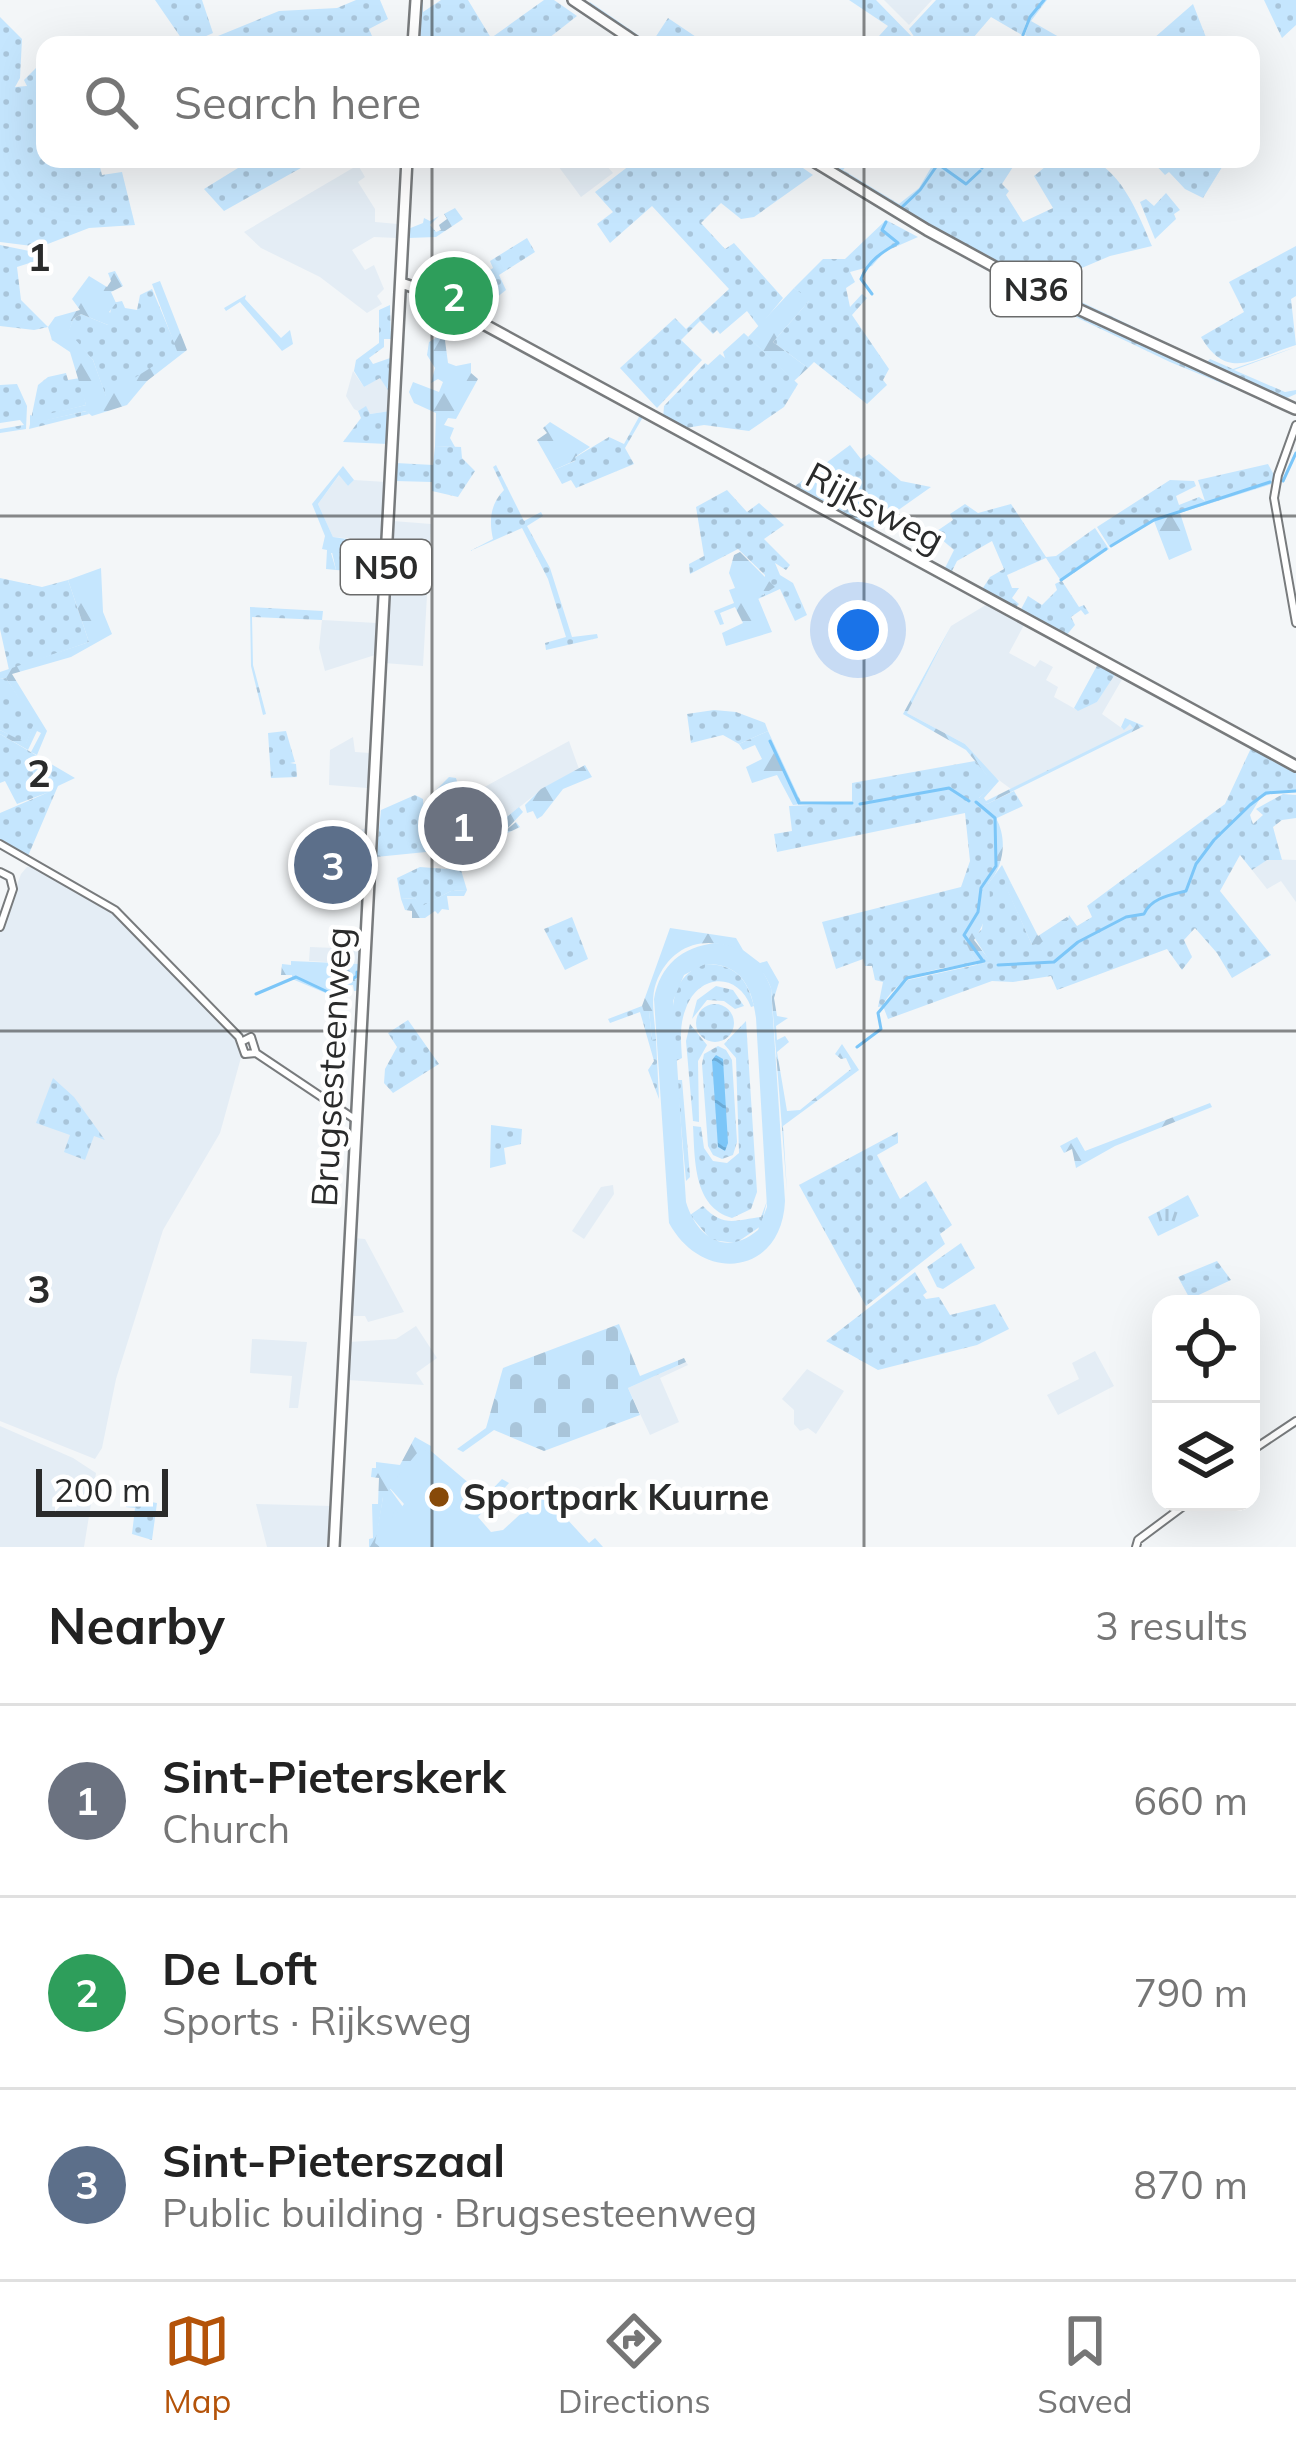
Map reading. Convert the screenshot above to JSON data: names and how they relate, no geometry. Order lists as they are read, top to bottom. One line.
{"streets":{"main road":["N36","Rijksweg","N50","Brugsesteenweg"]},"crossings":[["Rijksweg","Brugsesteenweg"]],"places":["Sportpark Kuurne"],"scale_bar":"200 m","page":{"search":"Search here","pins":["2","1","3"],"scale":"200 m","heading":["Nearby","3 results"],"list":[{"mark":"1","name":"Sint-Pieterskerk","note":"Church","value":"660 m"},{"mark":"2","name":"De Loft","note":"Sports · Rijksweg","value":"790 m"},{"mark":"3","name":"Sint-Pieterszaal","note":"Public building · Brugsesteenweg","value":"870 m"}],"nav":["Map","Directions","Saved"]},"grid":{"rows":["1","2","3"]}}
